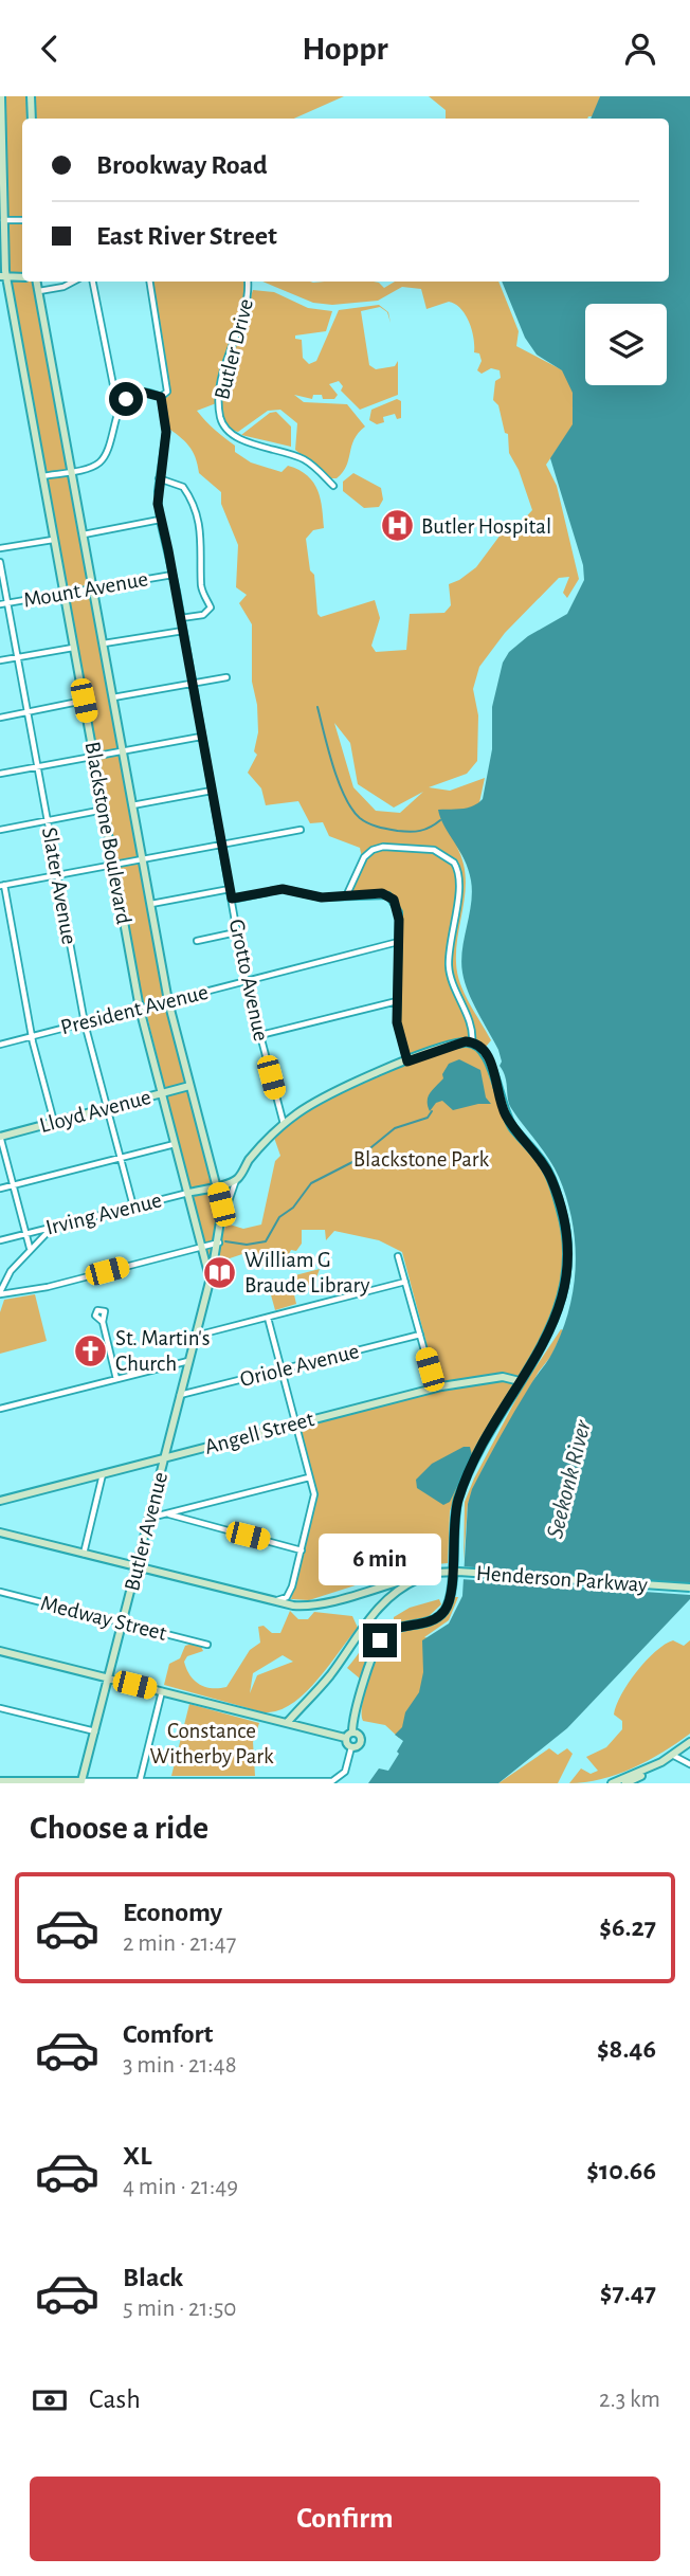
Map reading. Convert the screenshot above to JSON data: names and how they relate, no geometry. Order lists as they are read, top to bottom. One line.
{"streets":{"main road":["Blackstone Boulevard","Lloyd Avenue","Irving Avenue","Angell Street","Butler Avenue","Henderson Parkway"],"street":["Butler Drive","Mount Avenue","Slater Avenue","Grotto Avenue","President Avenue","Oriole Avenue","Medway Street"]},"crossings":[["Mount Avenue","Blackstone Boulevard"],["Mount Avenue","Slater Avenue"],["Mount Avenue","Grotto Avenue"],["Blackstone Boulevard","President Avenue"],["Blackstone Boulevard","Lloyd Avenue"],["Blackstone Boulevard","Irving Avenue"],["Blackstone Boulevard","Butler Avenue"],["Slater Avenue","President Avenue"],["Slater Avenue","Lloyd Avenue"],["Slater Avenue","Irving Avenue"],["Grotto Avenue","President Avenue"],["Oriole Avenue","Butler Avenue"],["Angell Street","Butler Avenue"],["Butler Avenue","Henderson Parkway"],["Butler Avenue","Medway Street"]],"water":["Seekonk River"],"parks":["Blackstone Park","Constance Witherby Park"],"places":{"hospital":["Butler Hospital"],"library":["William G Braude Library"],"church":["St. Martin's Church"]},"page":{"header":"Hoppr","banner":["Brookway Road","East River Street"],"bubble":"6 min","heading":"Choose a ride","list":[{"name":"Economy","note":"2 min · 21:47","value":"$6.27"},{"name":"Comfort","note":"3 min · 21:48","value":"$8.46"},{"name":"XL","note":"4 min · 21:49","value":"$10.66"},{"name":"Black","note":"5 min · 21:50","value":"$7.47"}],"pay":["Cash","2.3 km"],"buttons":"Confirm"}}
